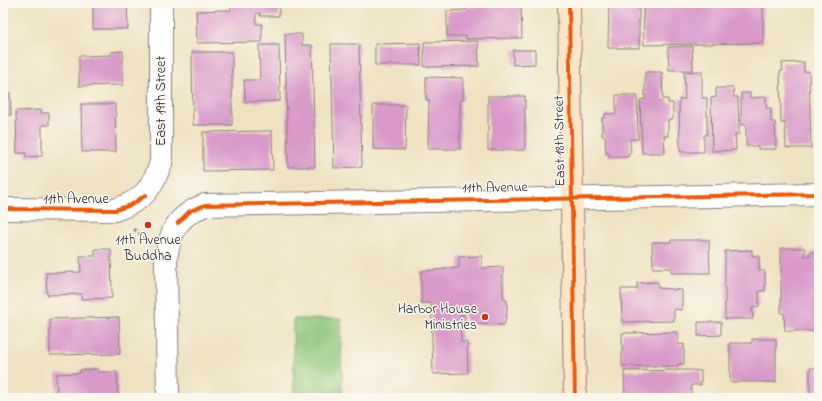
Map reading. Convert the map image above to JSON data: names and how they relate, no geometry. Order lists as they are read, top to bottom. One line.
{"streets":{"street":["East 19th Street","East 18th Street","11th Avenue"]},"crossings":[["East 19th Street","11th Avenue"],["East 18th Street","11th Avenue"]],"places":["11th Avenue Buddha","Harbor House Ministries"]}
